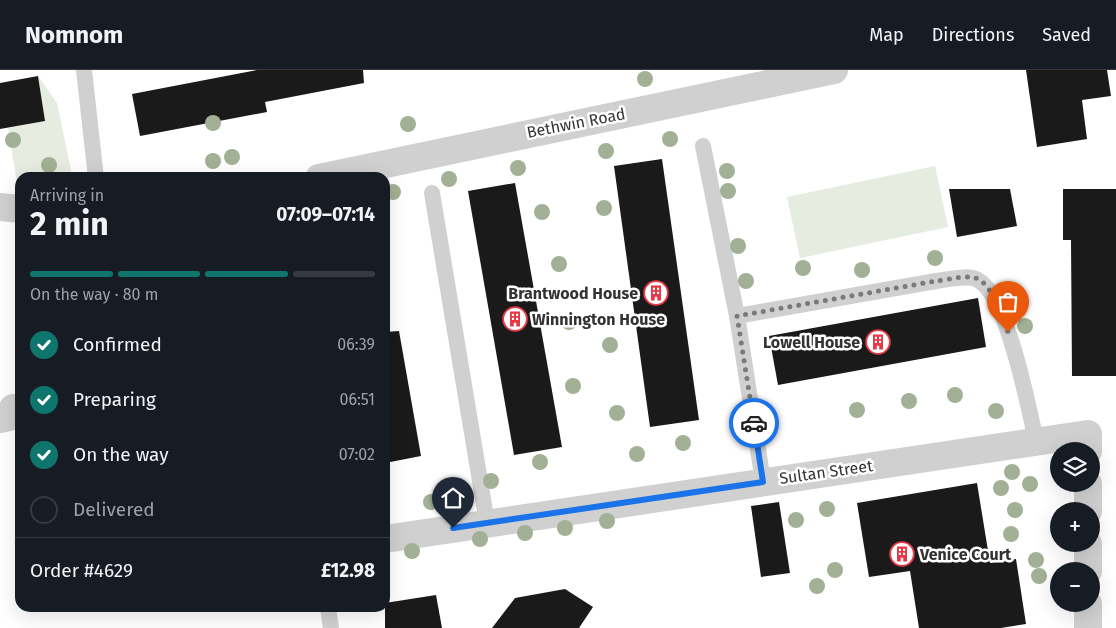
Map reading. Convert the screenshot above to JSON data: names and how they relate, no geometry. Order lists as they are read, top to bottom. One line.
{"streets":{"street":["Bethwin Road","Sultan Street"]},"places":{"building":["Brantwood House","Winnington House","Lowell House","Venice Court"]},"page":{"header":"Nomnom","nav":["Map","Directions","Saved"],"heading":["2 min","Arriving in","07:09–07:14"],"panel":["Order #4629","£12.98"],"bar":"On the way · 80 m","list":[["Confirmed","06:39"],["Preparing","06:51"],["On the way","07:02"],"Delivered"],"map_buttons":["+","−"]}}
